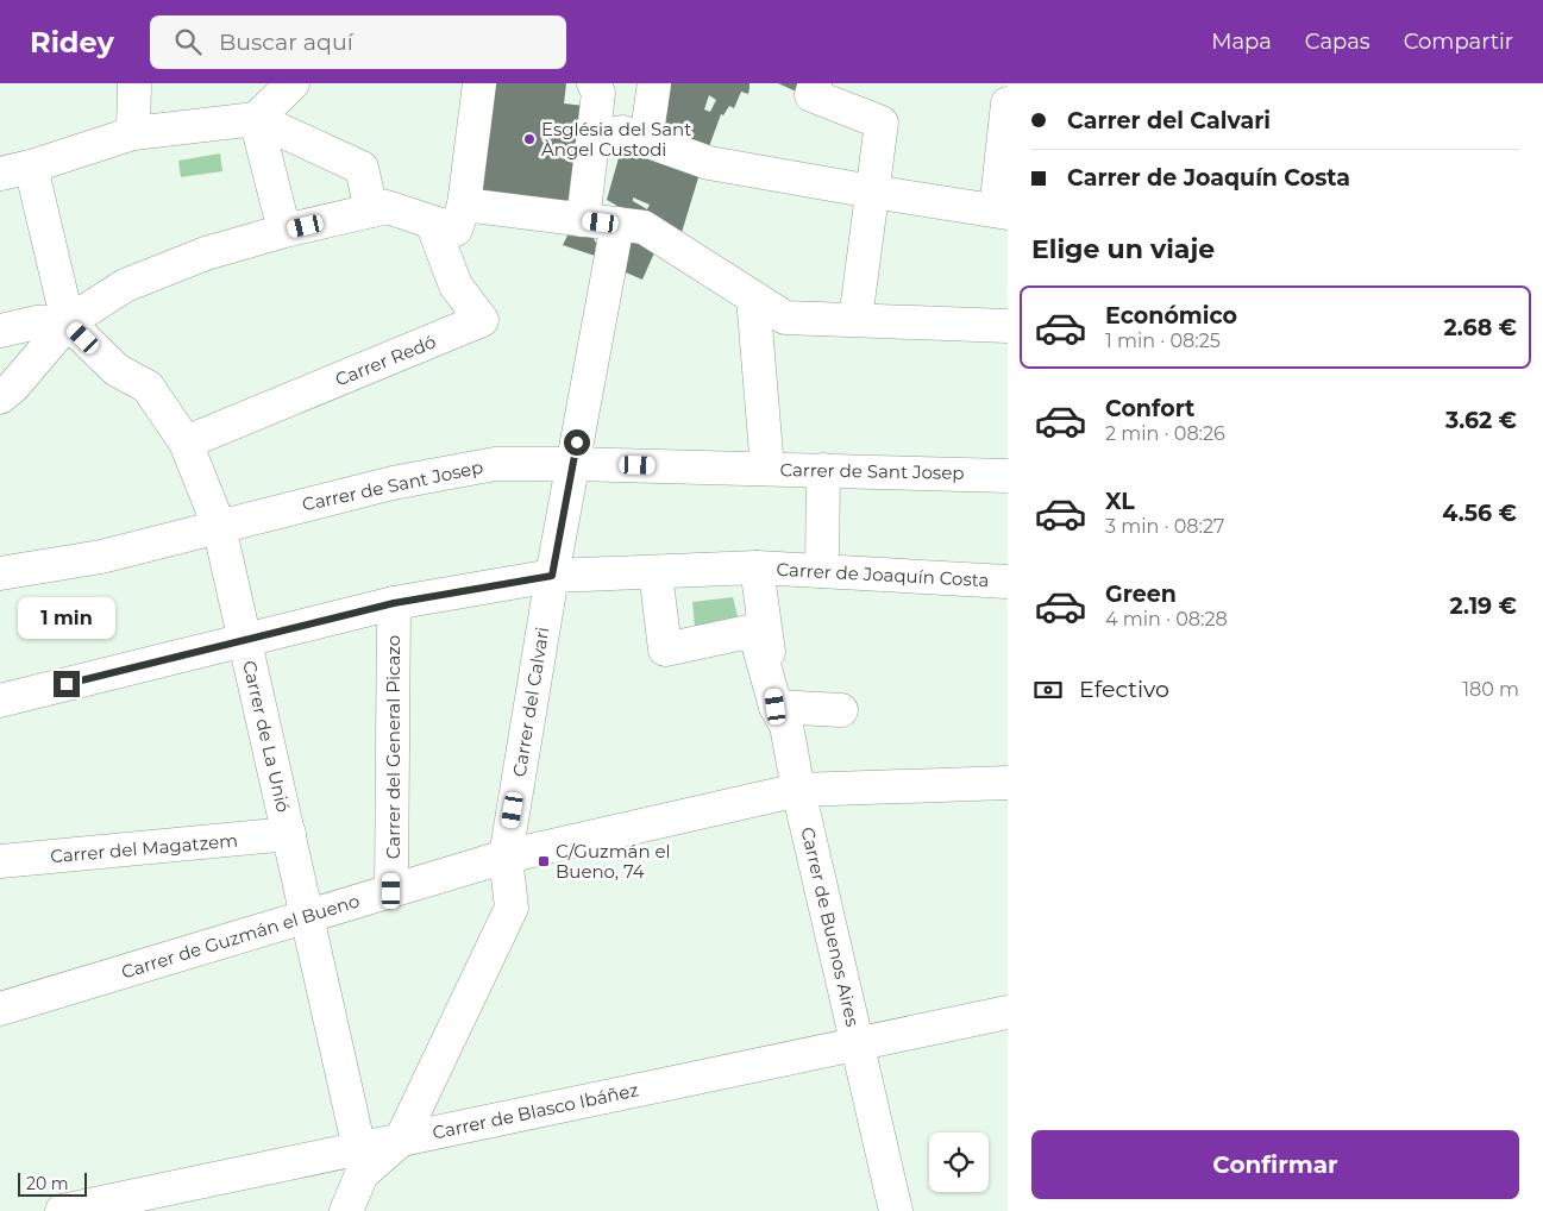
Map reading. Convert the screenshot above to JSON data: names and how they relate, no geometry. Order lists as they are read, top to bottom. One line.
{"streets":{"street":["Carrer Redó","Carrer de Sant Josep","Carrer de Joaquín Costa","Carrer del Calvari","Carrer de La Unió","Carrer del General Picazo","Carrer del Magatzem","Carrer de Buenos Aires","Carrer de Guzmán el Bueno","Carrer de Blasco Ibáñez"]},"crossings":[["Carrer Redó","Carrer de La Unió"],["Carrer de Sant Josep","Carrer del Calvari"],["Carrer de Sant Josep","Carrer de La Unió"],["Carrer del Calvari","Carrer de Guzmán el Bueno"],["Carrer del Calvari","Carrer de Blasco Ibáñez"],["Carrer de La Unió","Carrer del Magatzem"],["Carrer de La Unió","Carrer de Guzmán el Bueno"],["Carrer de La Unió","Carrer de Blasco Ibáñez"],["Carrer del General Picazo","Carrer de Guzmán el Bueno"],["Carrer de Buenos Aires","Carrer de Guzmán el Bueno"],["Carrer de Buenos Aires","Carrer de Blasco Ibáñez"]],"places":{"other":["Església del Sant Àngel Custodi"],"transit":["C/Guzmán el Bueno, 74"]},"scale_bar":"20 m","page":{"header":"Ridey","search":"Buscar aquí","nav":["Mapa","Capas","Compartir"],"banner":["Carrer del Calvari","Carrer de Joaquín Costa"],"heading":"Elige un viaje","list":[{"name":"Económico","note":"1 min · 08:25","value":"2.68 €"},{"name":"Confort","note":"2 min · 08:26","value":"3.62 €"},{"name":"XL","note":"3 min · 08:27","value":"4.56 €"},{"name":"Green","note":"4 min · 08:28","value":"2.19 €"}],"bubble":"1 min","pay":["Efectivo","180 m"],"buttons":"Confirmar","scale":"20 m"}}
